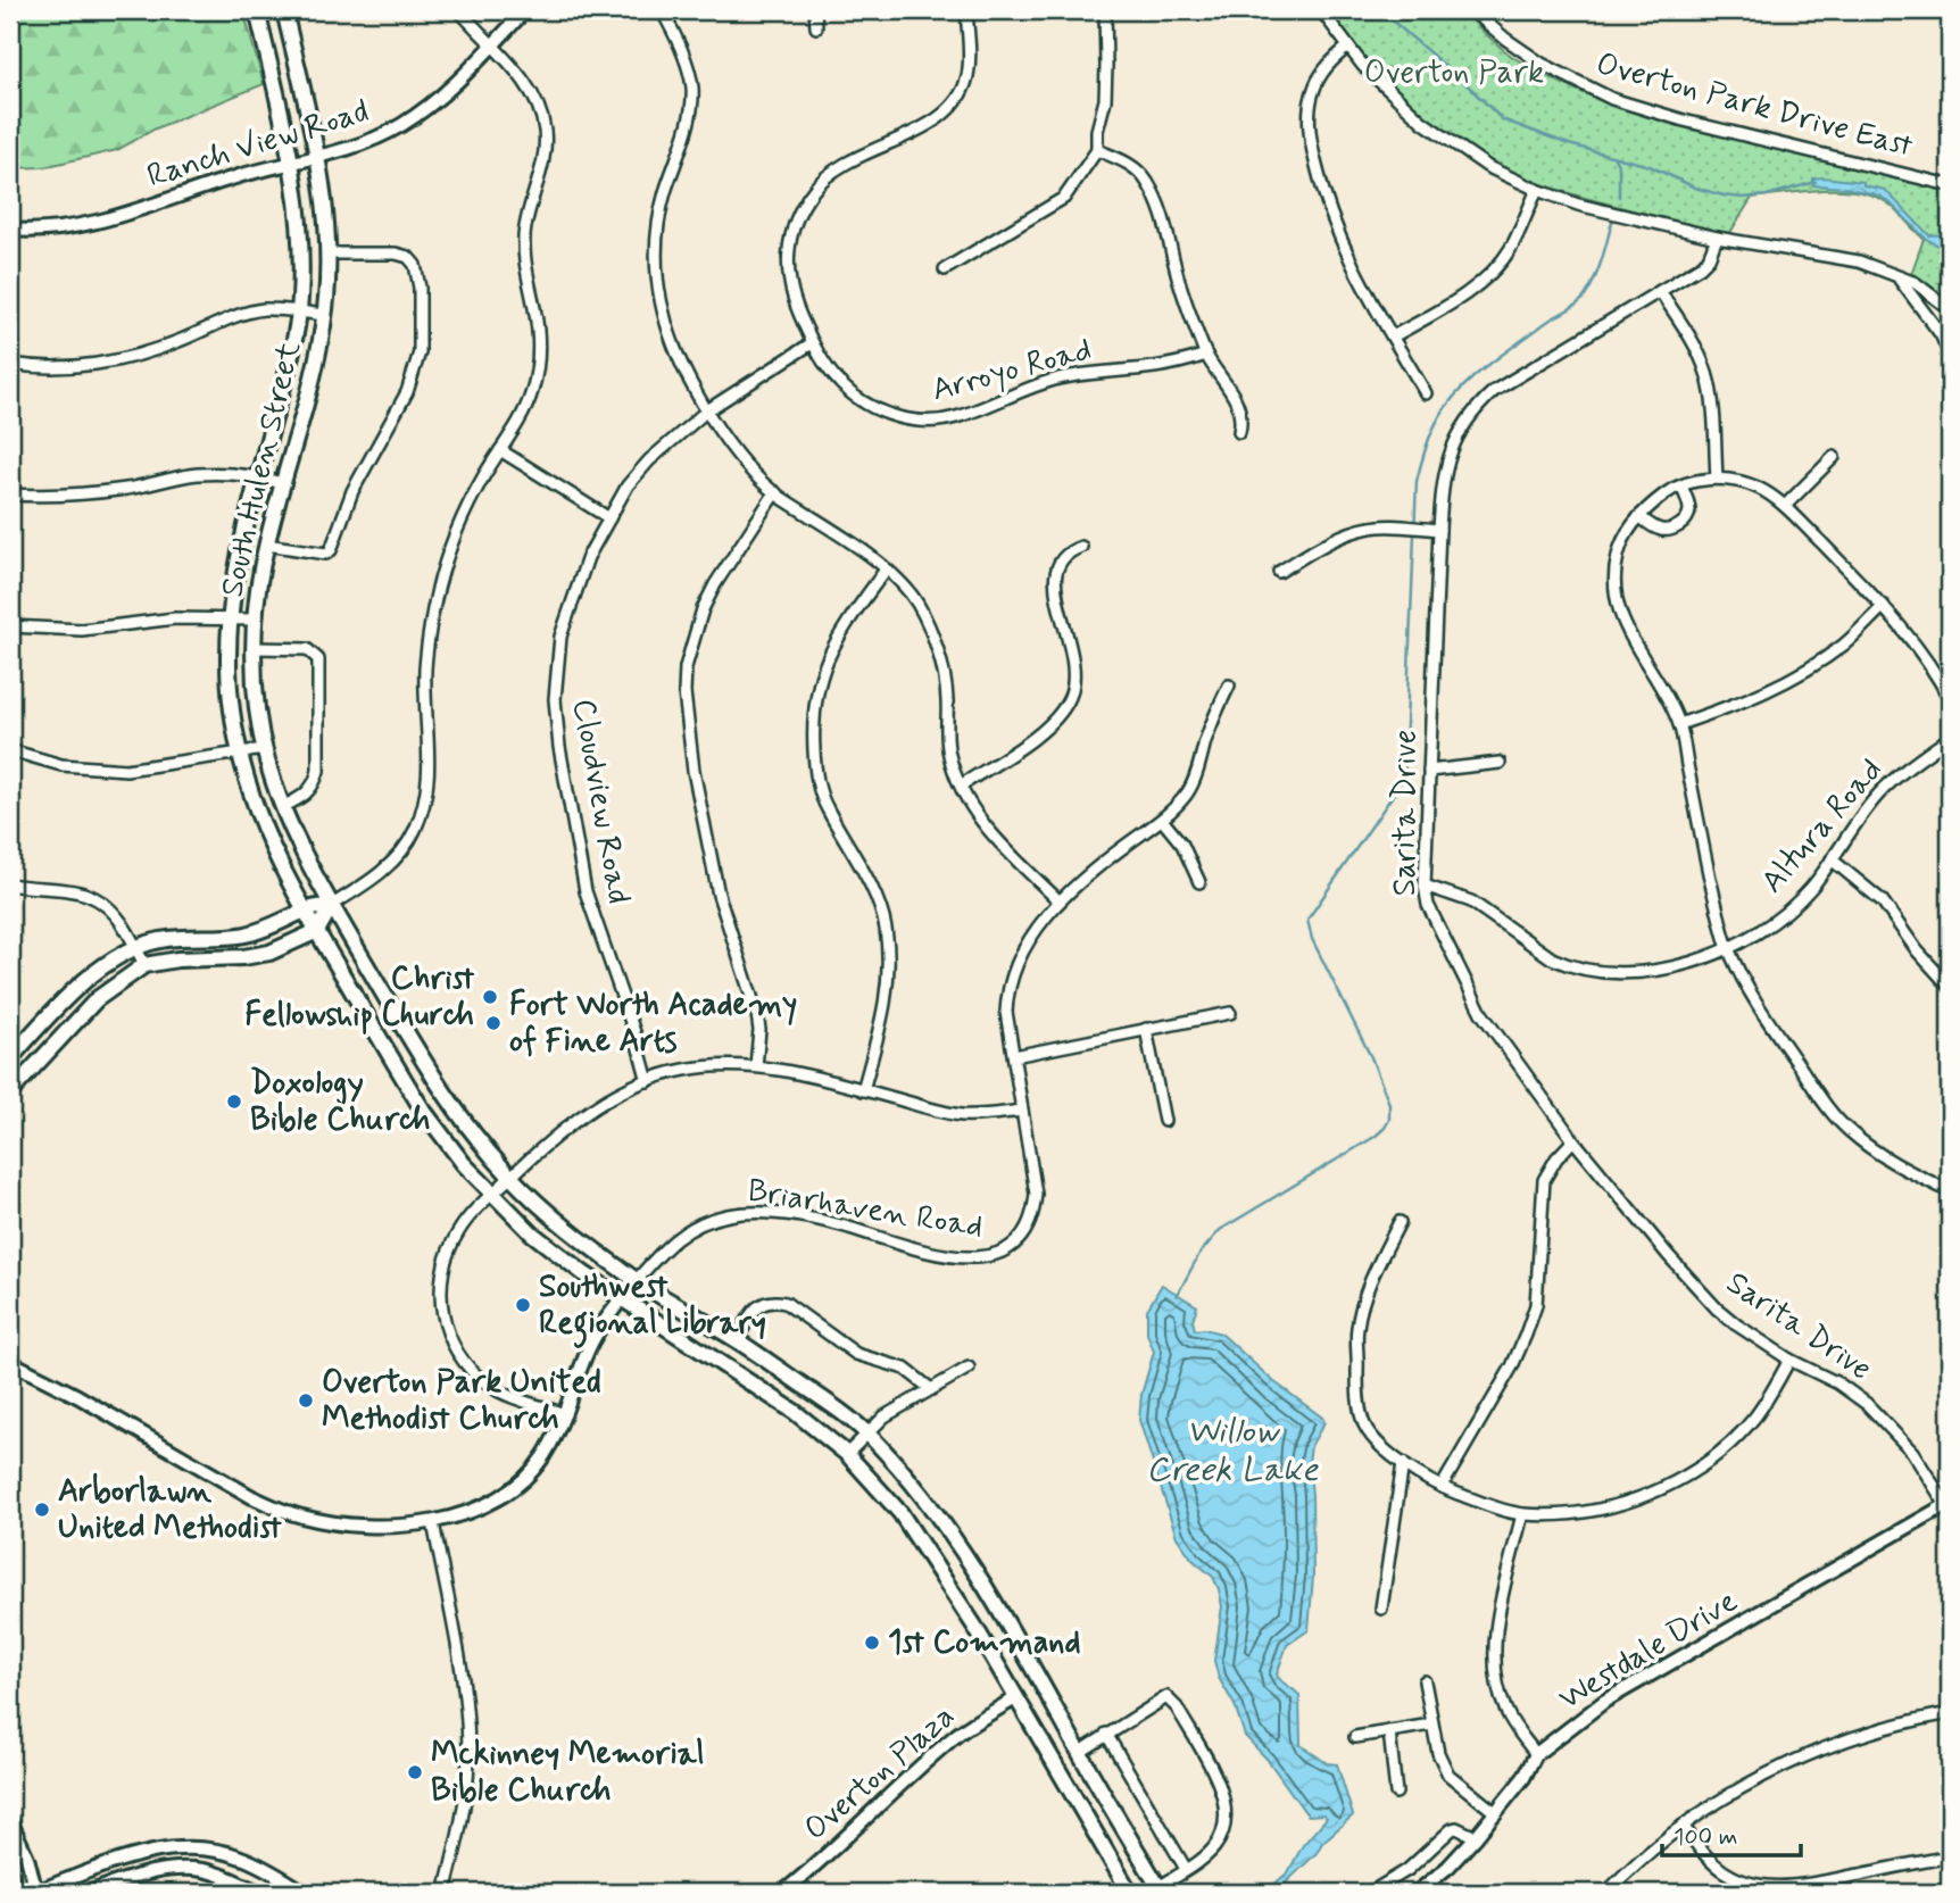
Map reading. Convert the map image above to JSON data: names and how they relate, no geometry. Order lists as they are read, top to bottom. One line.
{"streets":{"main road":["South Hulen Street"],"street":["Overton Park Drive East","Ranch View Road","Arroyo Road","Cloudview Road","Sarita Drive","Altura Road","Briarhaven Road","Westdale Drive","Overton Plaza"]},"crossings":[["Ranch View Road","South Hulen Street"],["Arroyo Road","Cloudview Road"],["South Hulen Street","Briarhaven Road"],["South Hulen Street","Overton Plaza"],["Sarita Drive","Altura Road"],["Sarita Drive","Westdale Drive"]],"water":["Willow Creek Lake"],"parks":["Overton Park"],"places":["Christ Fellowship Church","Fort Worth Academy of Fine Arts","Doxology Bible Church","Southwest Regional Library","Overton Park United Methodist Church","Arborlawn United Methodist","1st Command","Mckinney Memorial Bible Church"],"scale_bar":"100 m"}
